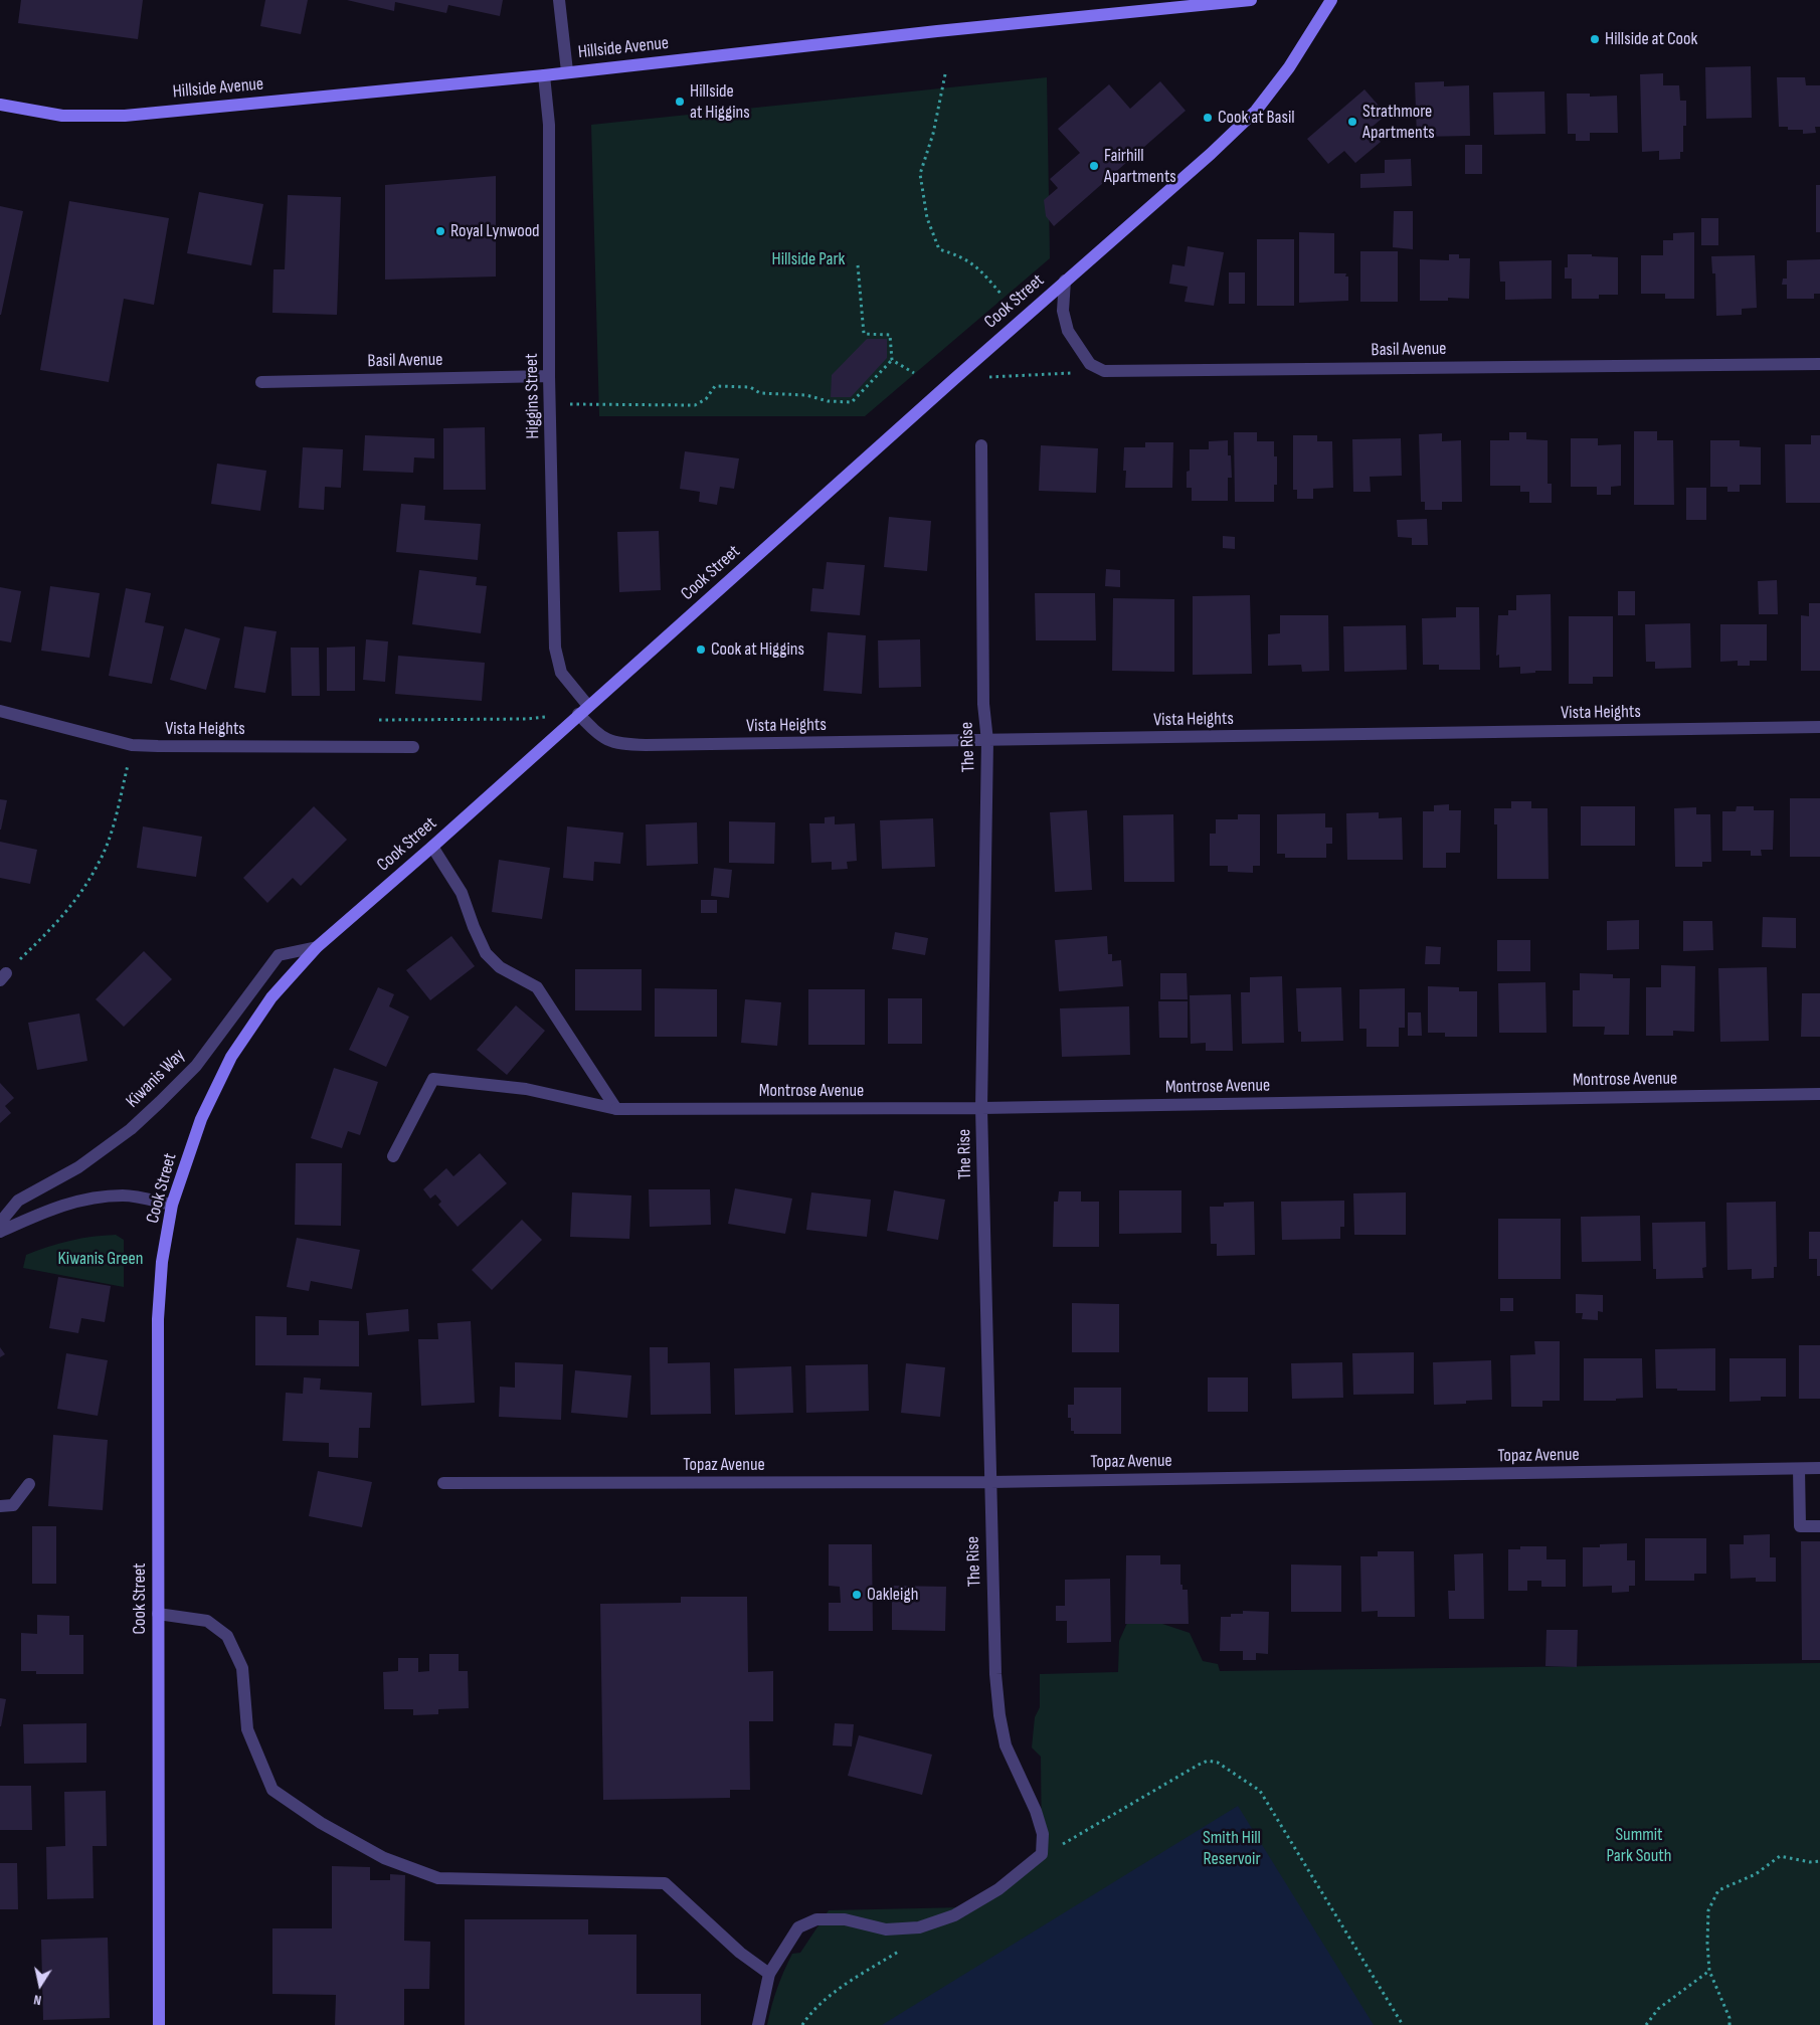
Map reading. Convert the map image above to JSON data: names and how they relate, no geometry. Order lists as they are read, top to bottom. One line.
{"streets":{"main road":["Hillside Avenue","Cook Street"],"street":["Basil Avenue","Higgins Street","Vista Heights","The Rise","Kiwanis Way","Montrose Avenue","Topaz Avenue"]},"crossings":[["Hillside Avenue","Higgins Street"],["Cook Street","Higgins Street"],["Cook Street","Vista Heights"],["Cook Street","Kiwanis Way"],["Basil Avenue","Higgins Street"],["Higgins Street","Vista Heights"],["Vista Heights","The Rise"],["The Rise","Montrose Avenue"],["The Rise","Topaz Avenue"]],"parks":["Hillside Park","Kiwanis Green","Summit Park South","Smith Hill Reservoir"],"places":["Hillside at Cook","Hillside at Higgins","Cook at Basil","Strathmore Apartments","Fairhill Apartments","Royal Lynwood","Cook at Higgins","Oakleigh"],"north":"bottom"}
